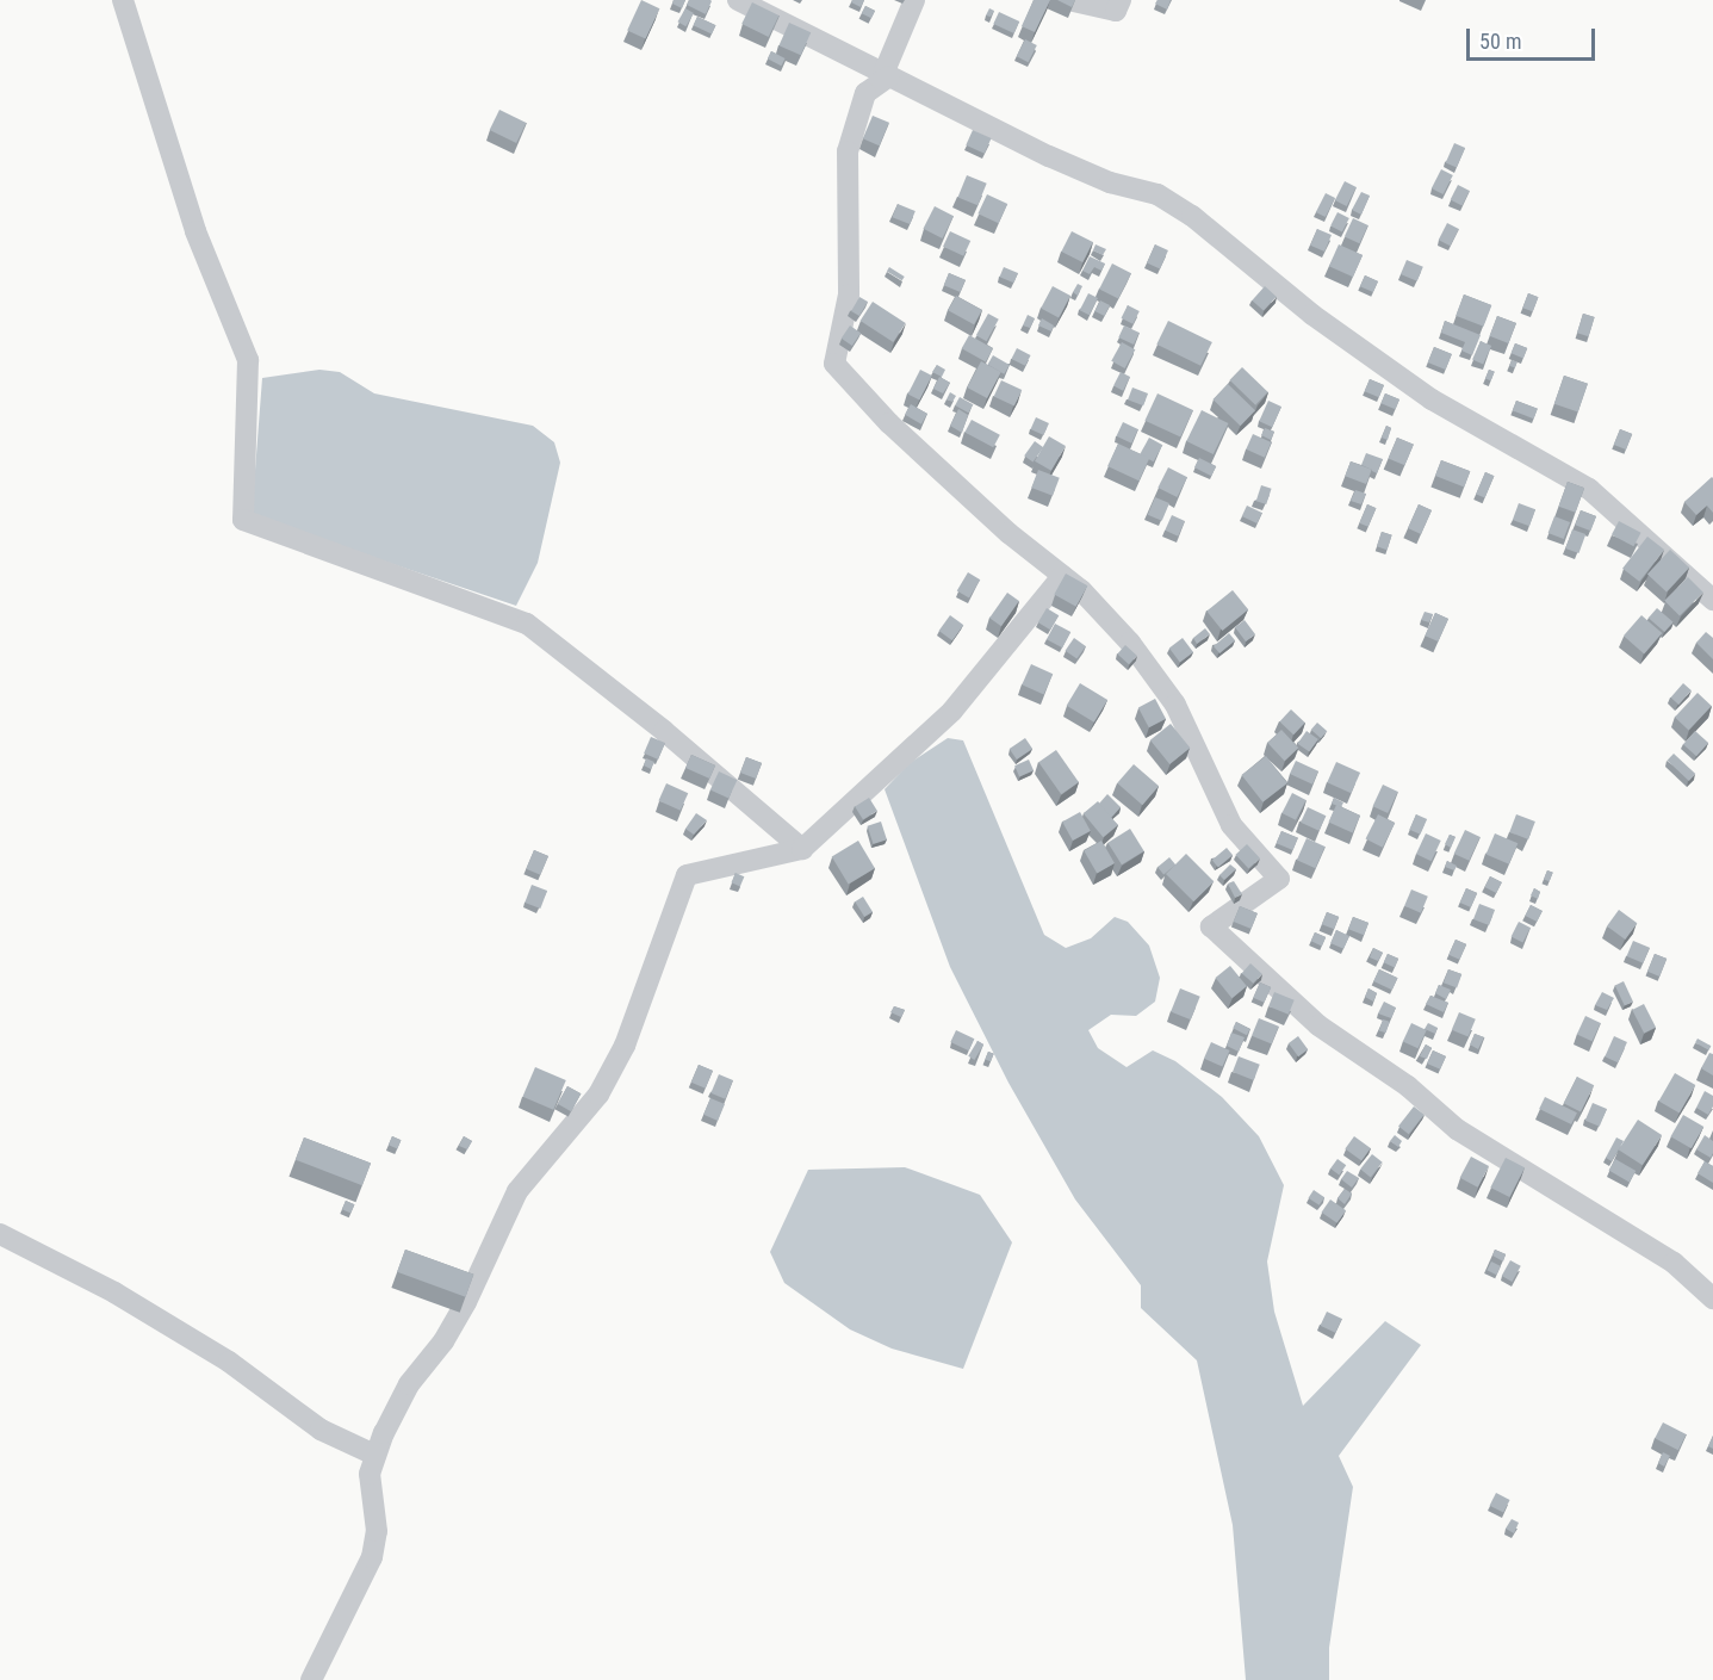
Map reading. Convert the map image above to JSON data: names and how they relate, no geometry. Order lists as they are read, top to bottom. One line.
{"scale_bar":"50 m"}
